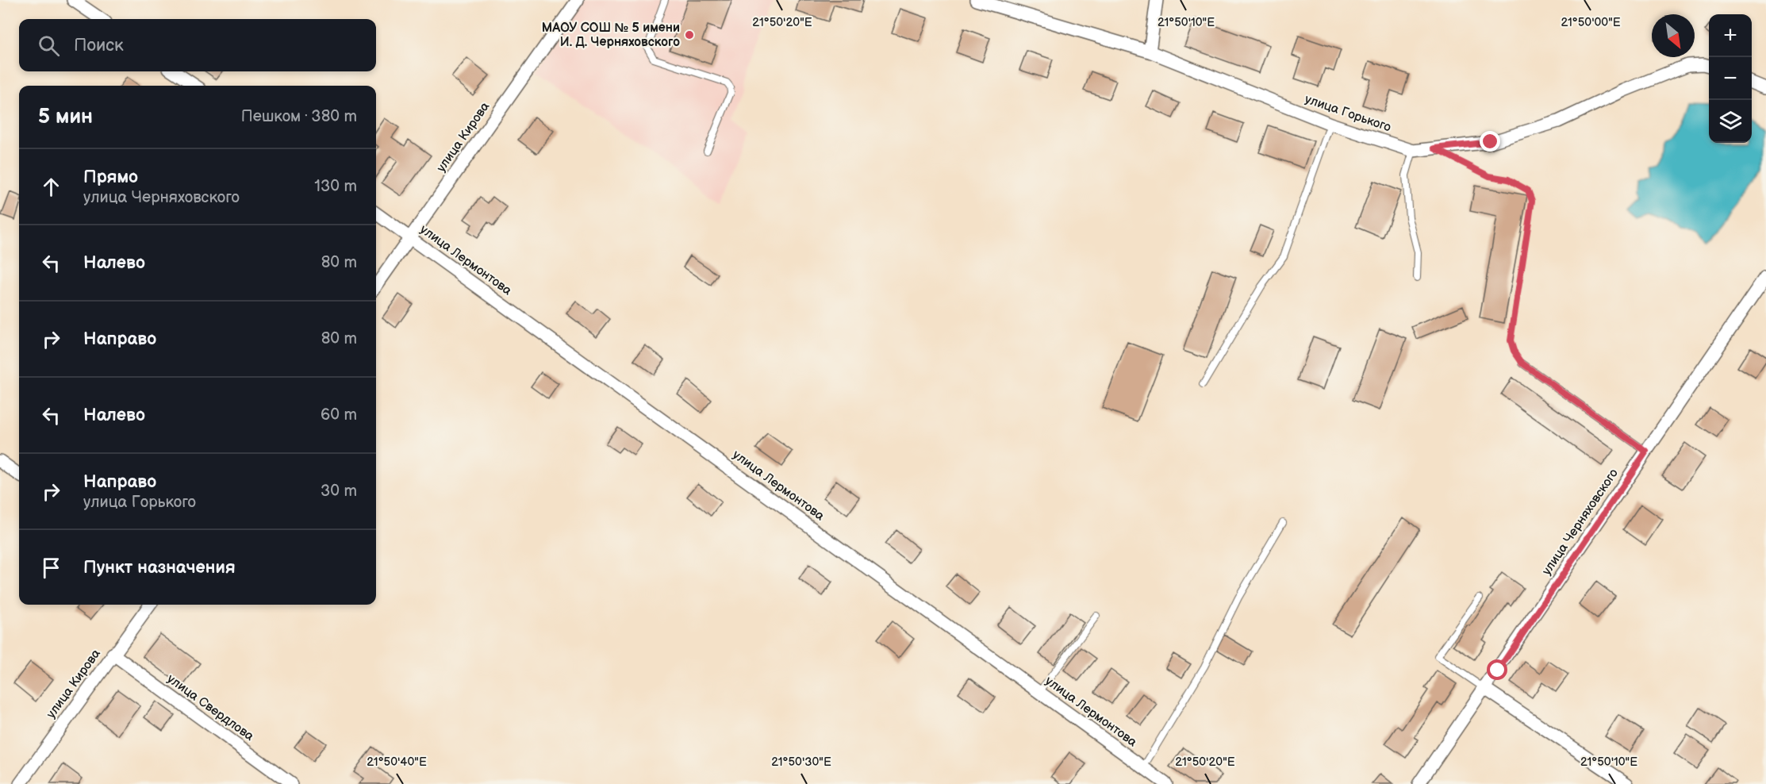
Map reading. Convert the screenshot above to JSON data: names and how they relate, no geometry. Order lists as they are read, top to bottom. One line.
{"streets":{"street":["улица Горького","улица Кирова","улица Лермонтова","улица Черняховского","улица Свердлова"]},"crossings":[["улица Кирова","улица Лермонтова"],["улица Кирова","улица Свердлова"]],"places":["МАОУ СОШ № 5 имени И. Д. Черняховского"],"north":"bottom right","page":{"map_buttons":["+","−"],"search":"Поиск","heading":["5 мин","Пешком · 380 m"],"list":[["Прямо","улица Черняховского","130 m"],["Налево","80 m"],["Направо","80 m"],["Налево","60 m"],["Направо","улица Горького","30 m"],"Пункт назначения"]},"coordinates":["21°50'20\"E","21°50'10\"E","21°50'00\"E","21°50'40\"E","21°50'30\"E"]}
